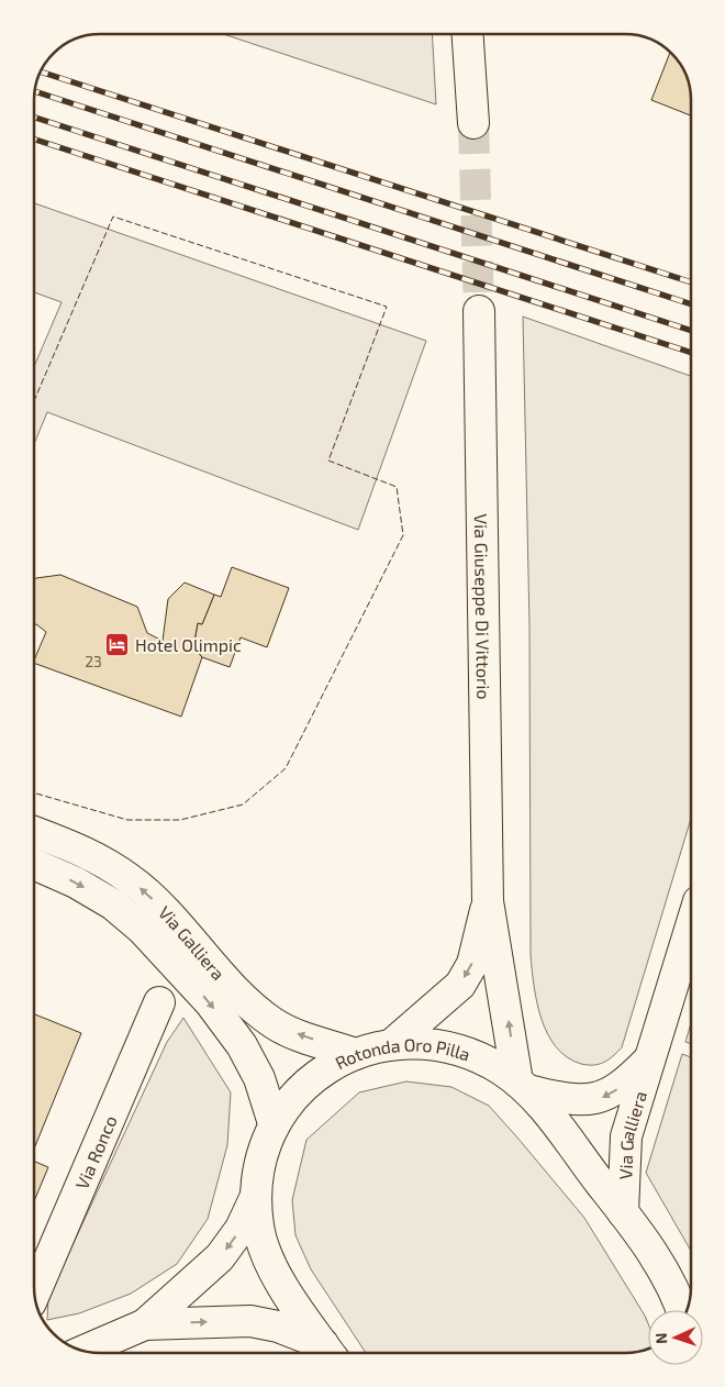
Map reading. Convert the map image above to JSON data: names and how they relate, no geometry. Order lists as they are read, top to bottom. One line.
{"streets":{"street":["Via Giuseppe Di Vittorio","Via Galliera","Rotonda Oro Pilla","Via Ronco"]},"crossings":[["Via Giuseppe Di Vittorio","Via Galliera"],["Via Giuseppe Di Vittorio","Rotonda Oro Pilla"],["Via Galliera","Rotonda Oro Pilla"]],"places":{"hotel":["Hotel Olimpic"]},"house_numbers":["23"],"north":"left"}
